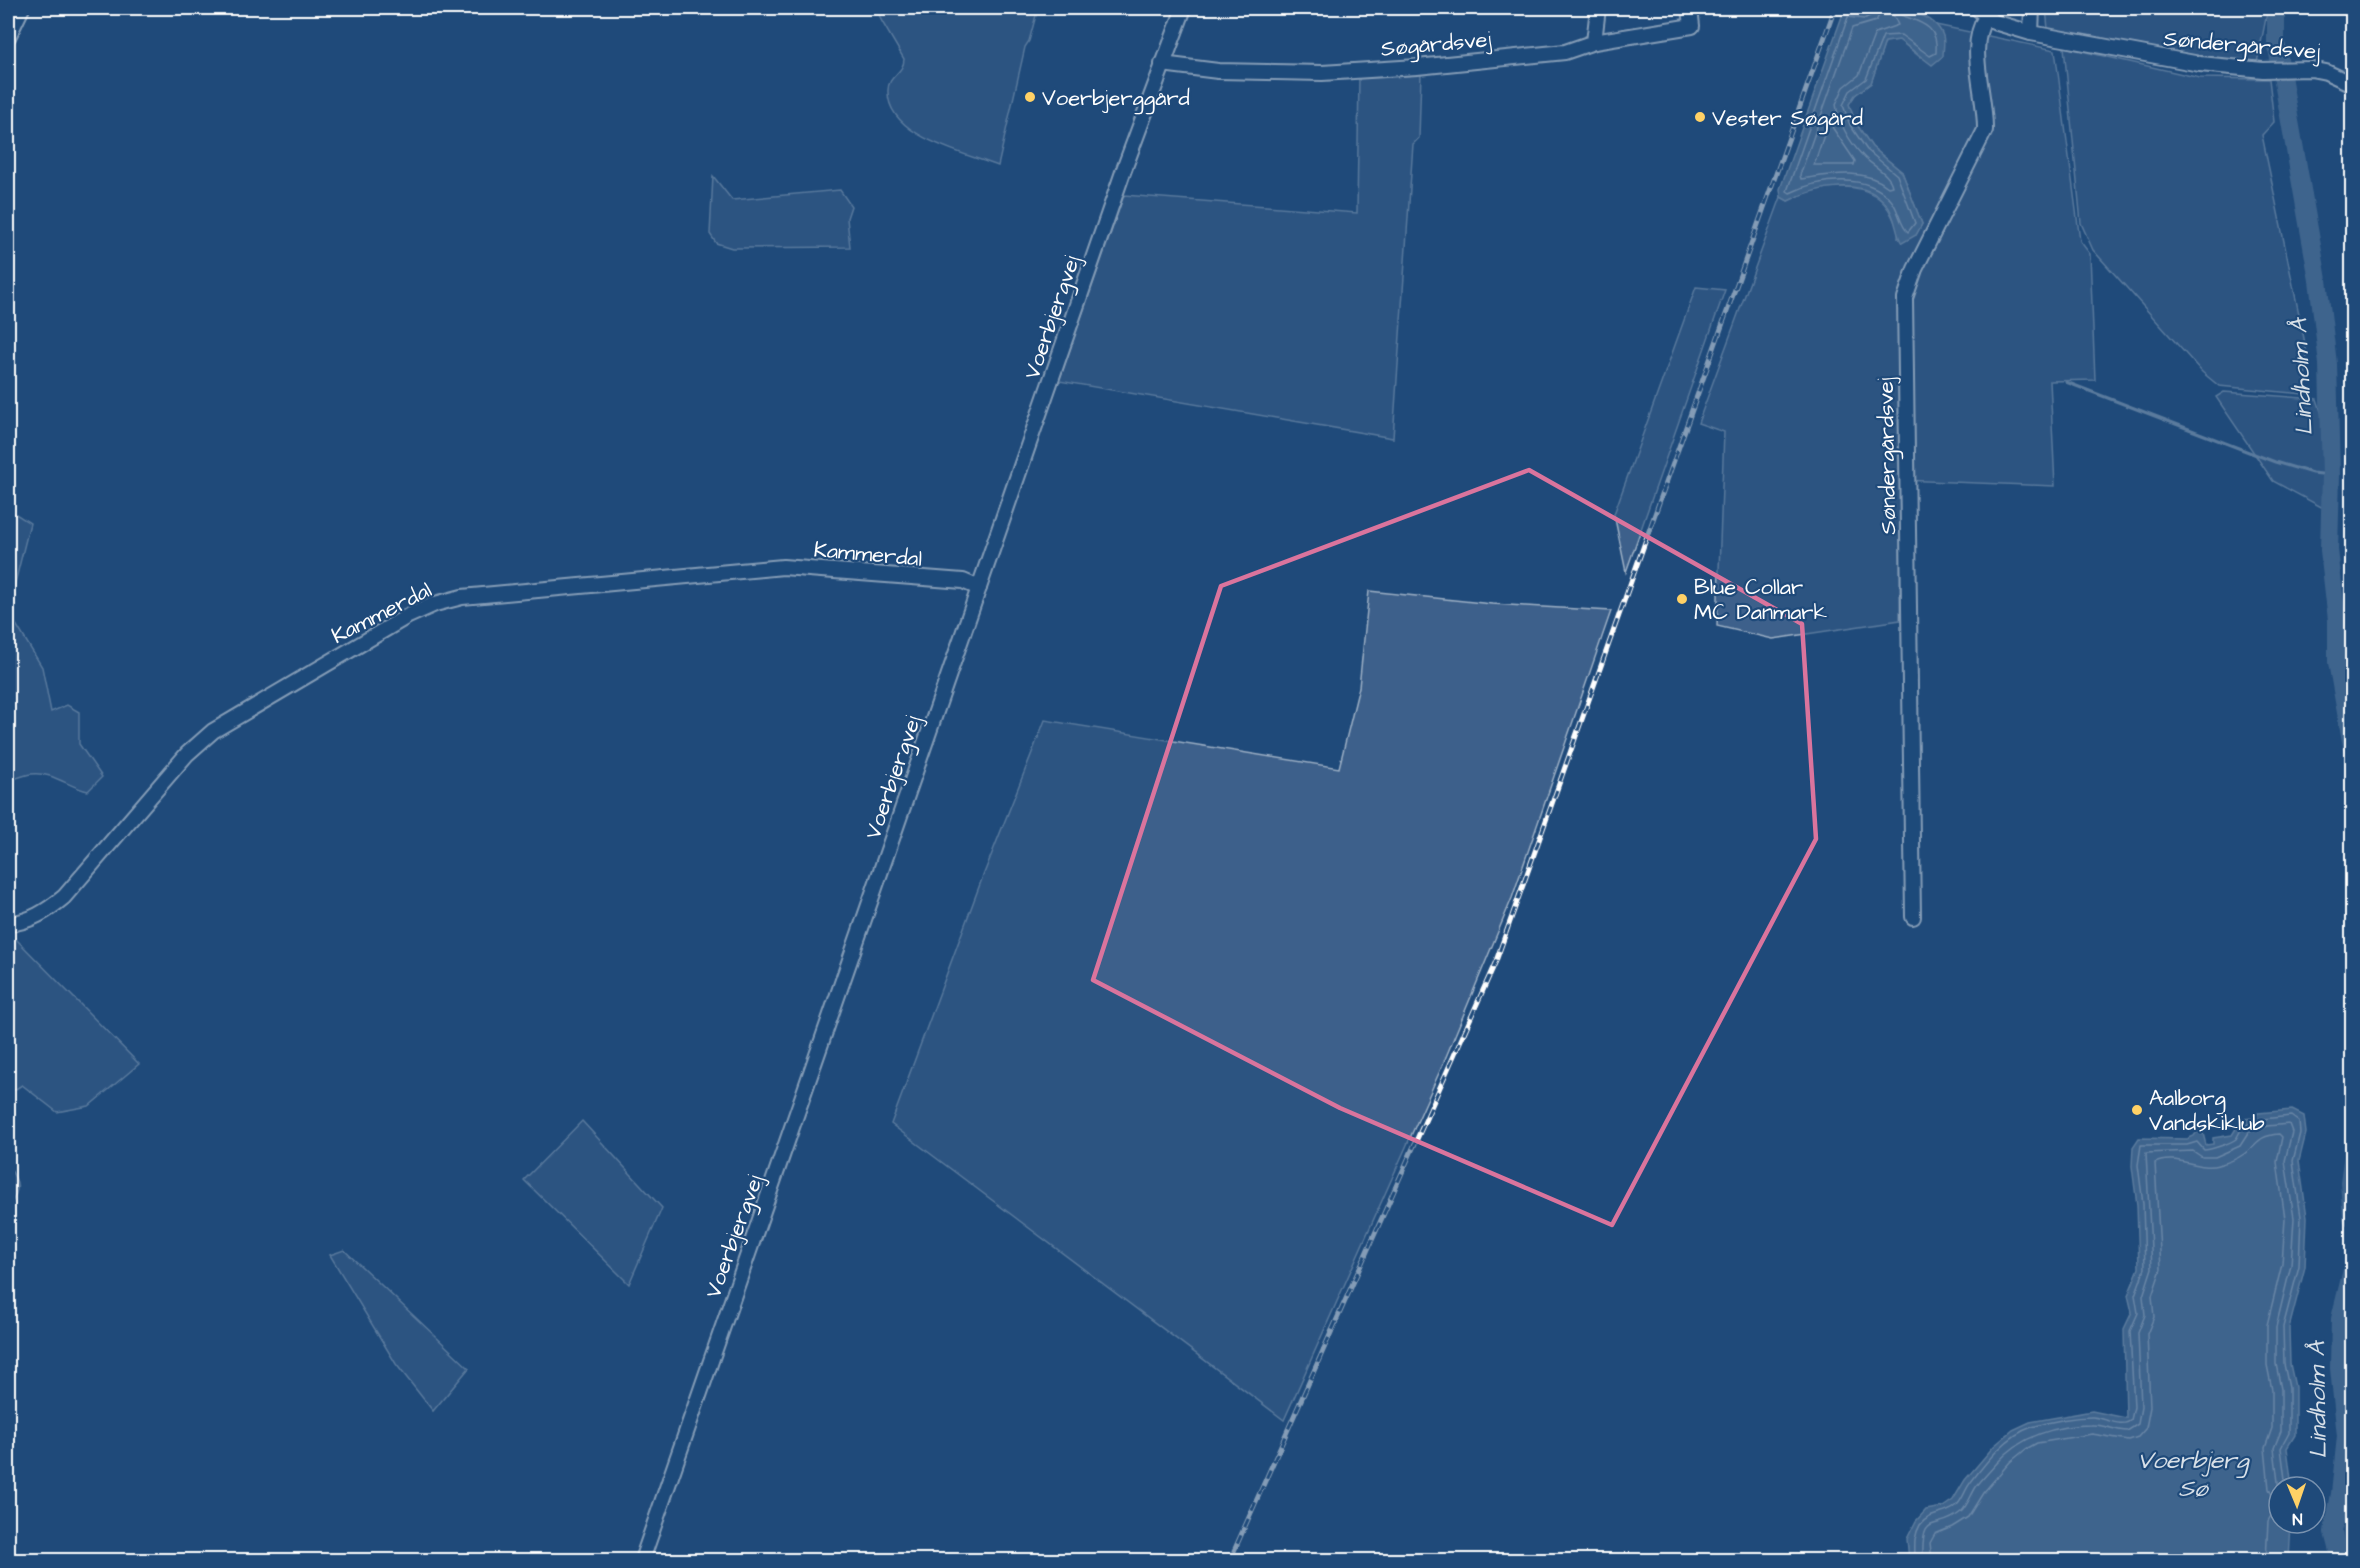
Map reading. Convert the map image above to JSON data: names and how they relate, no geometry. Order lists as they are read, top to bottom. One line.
{"streets":{"street":["Søgårdsvej","Søndergårdsvej","Voerbjergvej","Kammerdal"]},"crossings":[["Søgårdsvej","Voerbjergvej"],["Voerbjergvej","Kammerdal"]],"water":["Lindholm Å","Voerbjerg Sø"],"places":["Voerbjerggård","Vester Søgård","Blue Collar MC Danmark","Aalborg Vandskiklub"],"north":"bottom"}
